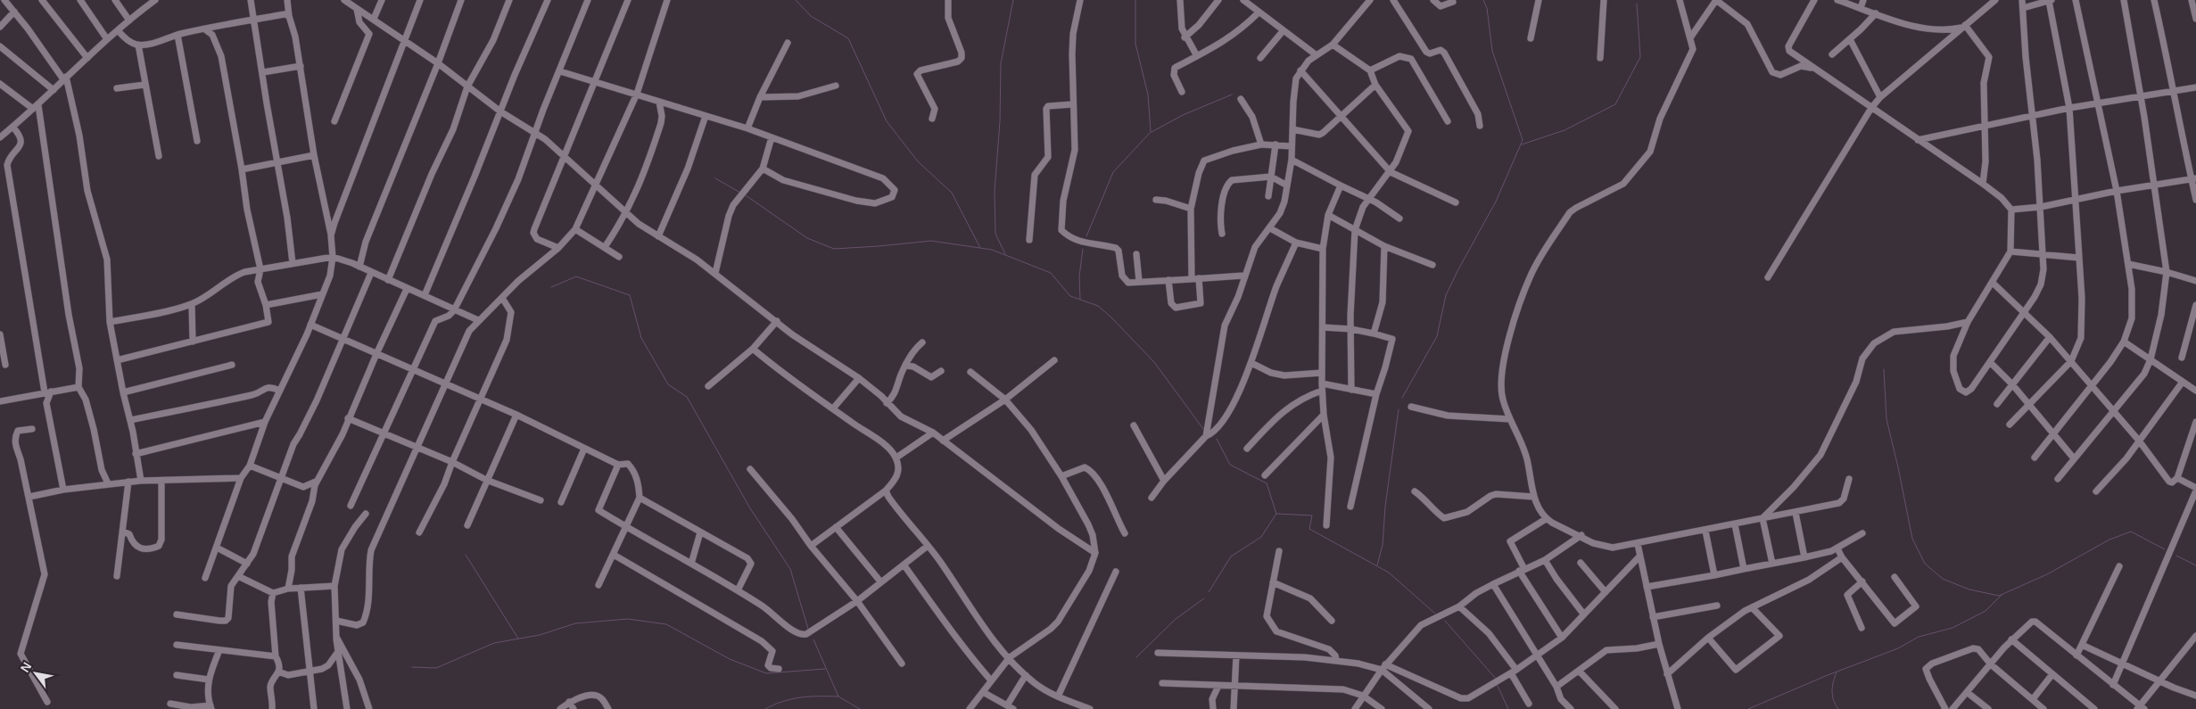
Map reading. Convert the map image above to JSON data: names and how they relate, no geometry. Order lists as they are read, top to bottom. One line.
{"north":"top left"}
